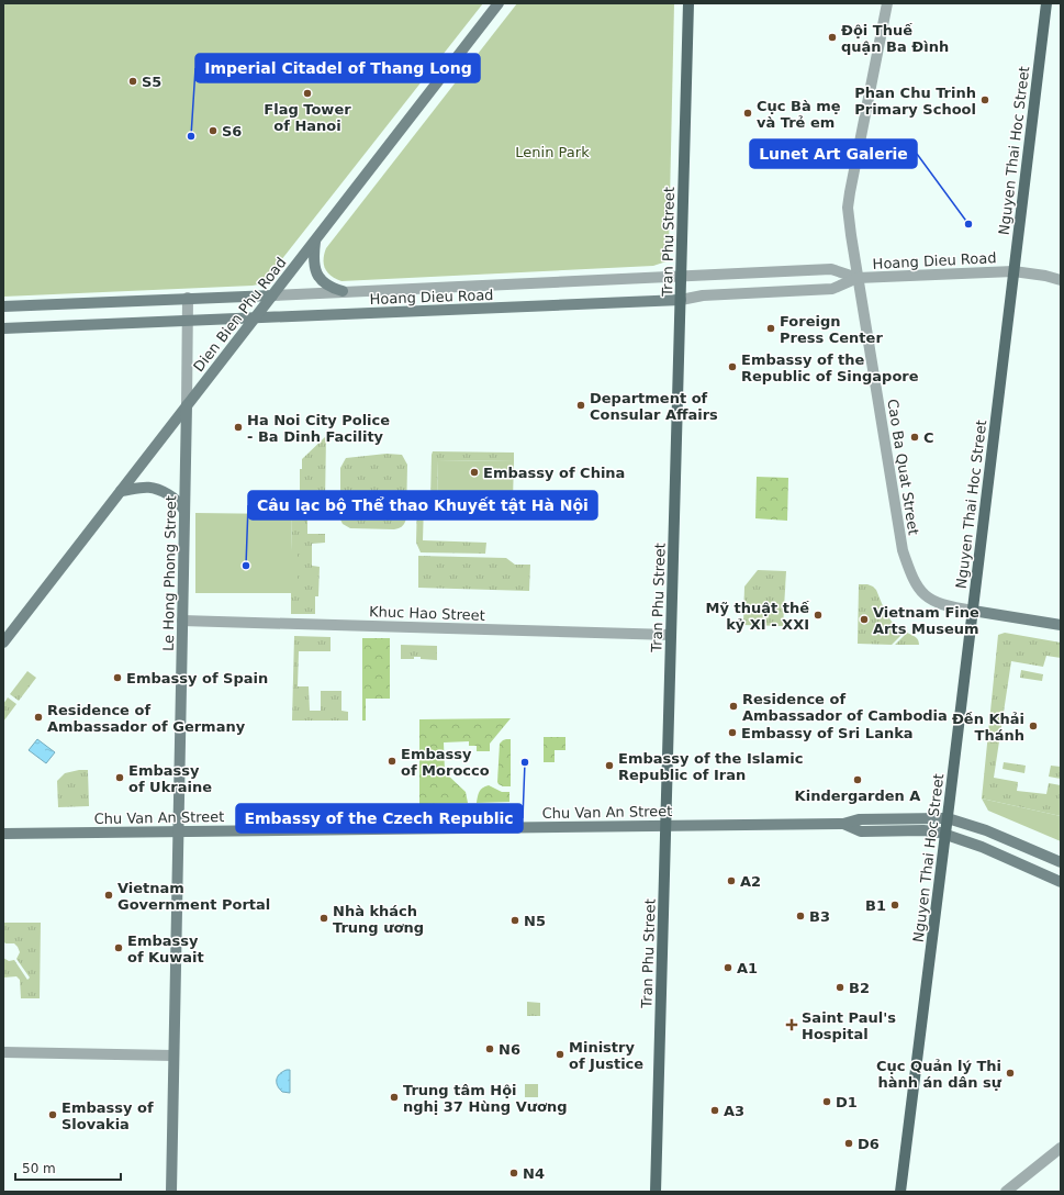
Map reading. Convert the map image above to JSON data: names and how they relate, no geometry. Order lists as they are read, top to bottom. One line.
{"streets":{"main road":["Nguyen Thai Hoc Street","Tran Phu Street","Hoang Dieu Road","Dien Bien Phu Road","Le Hong Phong Street","Chu Van An Street"],"street":["Cao Ba Quat Street","Khuc Hao Street"]},"crossings":[["Nguyen Thai Hoc Street","Hoang Dieu Road"],["Nguyen Thai Hoc Street","Cao Ba Quat Street"],["Nguyen Thai Hoc Street","Chu Van An Street"],["Tran Phu Street","Hoang Dieu Road"],["Tran Phu Street","Khuc Hao Street"],["Tran Phu Street","Chu Van An Street"],["Hoang Dieu Road","Dien Bien Phu Road"],["Hoang Dieu Road","Cao Ba Quat Street"],["Hoang Dieu Road","Le Hong Phong Street"],["Dien Bien Phu Road","Le Hong Phong Street"],["Le Hong Phong Street","Khuc Hao Street"],["Le Hong Phong Street","Chu Van An Street"]],"parks":["Lenin Park"],"places":{"other":["Đội Thuế quận Ba Đình","S5","Flag Tower of Hanoi","Phan Chu Trinh Primary School","Cục Bà mẹ và Trẻ em","S6","Imperial Citadel of Thang Long","Lunet Art Galerie","Foreign Press Center","Embassy of the Republic of Singapore","Department of Consular Affairs","Ha Noi City Police - Ba Dinh Facility","C","Embassy of China","Câu lạc bộ Thể thao Khuyết tật Hà Nội","Mỹ thuật thế kỷ XI - XXI","Vietnam Fine Arts Museum","Embassy of Spain","Residence of Ambassador of Cambodia","Residence of Ambassador of Germany","Đền Khải Thánh","Embassy of Sri Lanka","Embassy of Morocco","Embassy of the Czech Republic","Embassy of the Islamic Republic of Iran","Embassy of Ukraine","Kindergarden A","A2","Vietnam Government Portal","B1","B3","Nhà khách Trung ương","N5","Embassy of Kuwait","A1","B2","N6","Ministry of Justice","Cục Quản lý Thi hành án dân sự","Trung tâm Hội nghị 37 Hùng Vương","D1","A3","Embassy of Slovakia","D6","N4"],"health":["Saint Paul's Hospital"]},"scale_bar":"50 m"}
